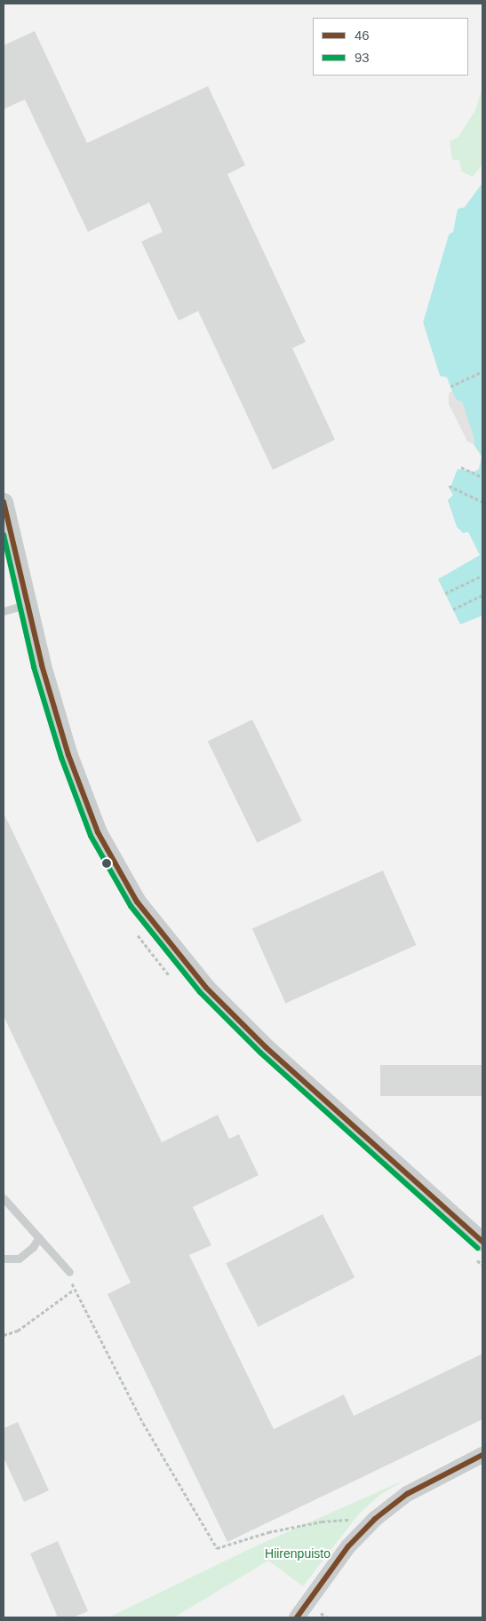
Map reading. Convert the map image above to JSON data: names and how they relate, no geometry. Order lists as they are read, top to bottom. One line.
{"parks":["Hiirenpuisto"],"lines":["transit line 46","transit line 93"],"legend":["46","93"]}
